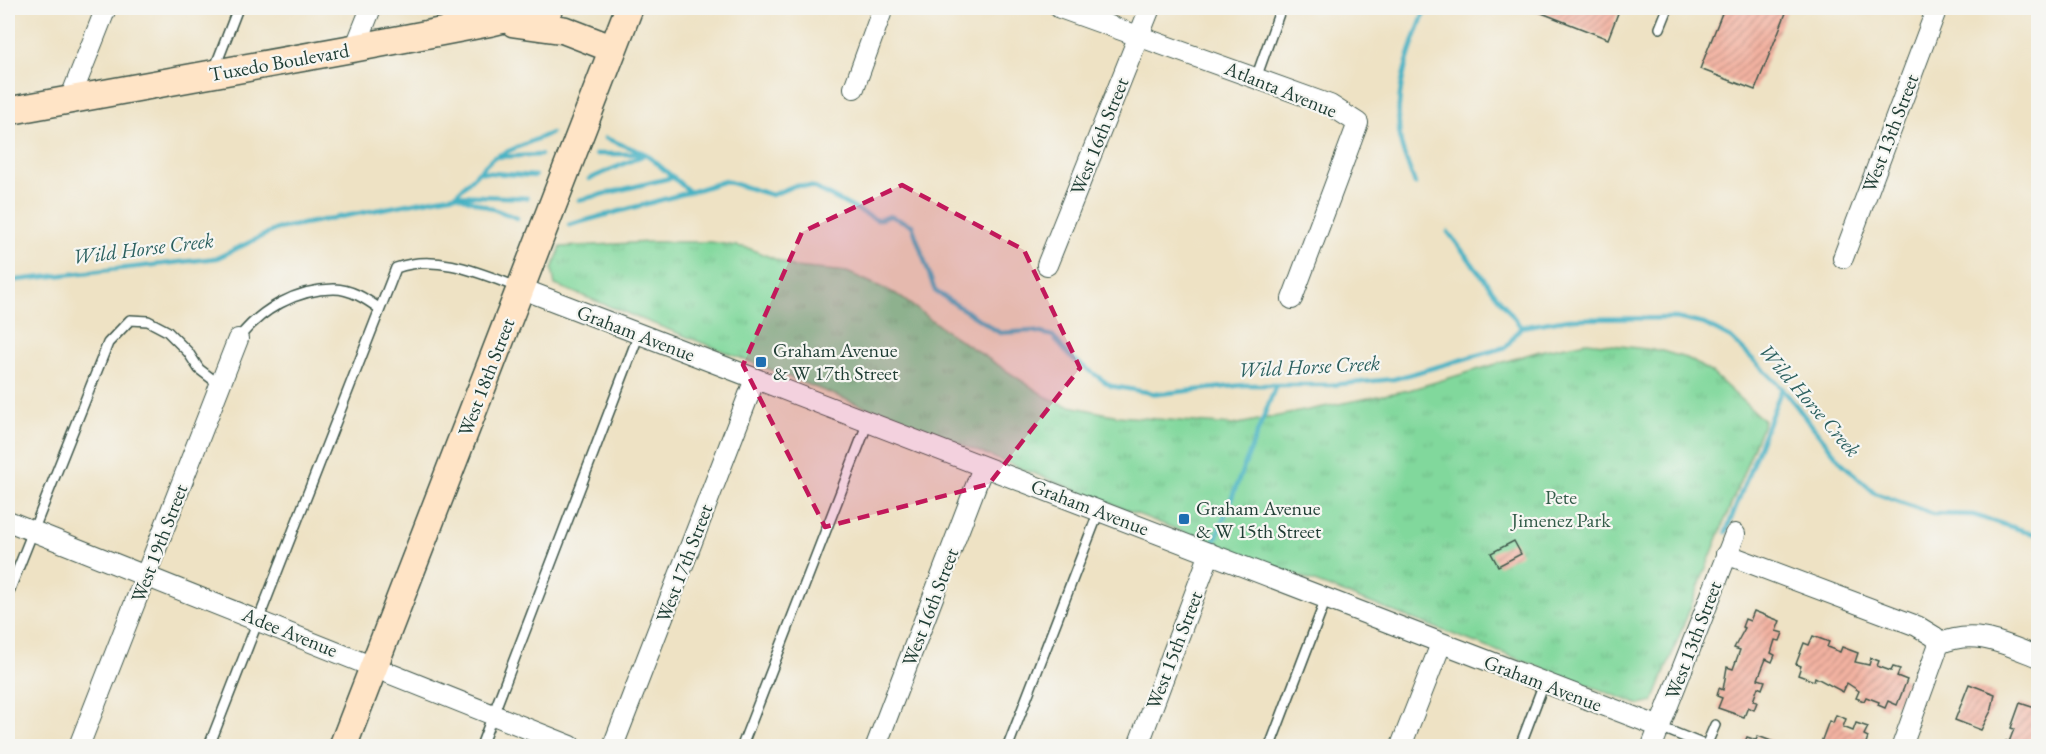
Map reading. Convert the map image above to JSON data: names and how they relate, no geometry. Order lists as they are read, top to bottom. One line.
{"streets":{"street":["Tuxedo Boulevard","Atlanta Avenue","West 13th Street","West 16th Street","Graham Avenue","West 18th Street","West 19th Street","West 17th Street","Adee Avenue","West 15th Street"]},"crossings":[["Atlanta Avenue","West 16th Street"],["West 13th Street","Graham Avenue"],["West 16th Street","Graham Avenue"],["Graham Avenue","West 18th Street"],["Graham Avenue","West 17th Street"],["Graham Avenue","West 15th Street"],["West 18th Street","Adee Avenue"],["West 19th Street","Adee Avenue"]],"water":["Wild Horse Creek"],"parks":["Pete Jimenez Park"],"places":{"transit":["Graham Avenue & W 17th Street","Graham Avenue & W 15th Street"]}}
